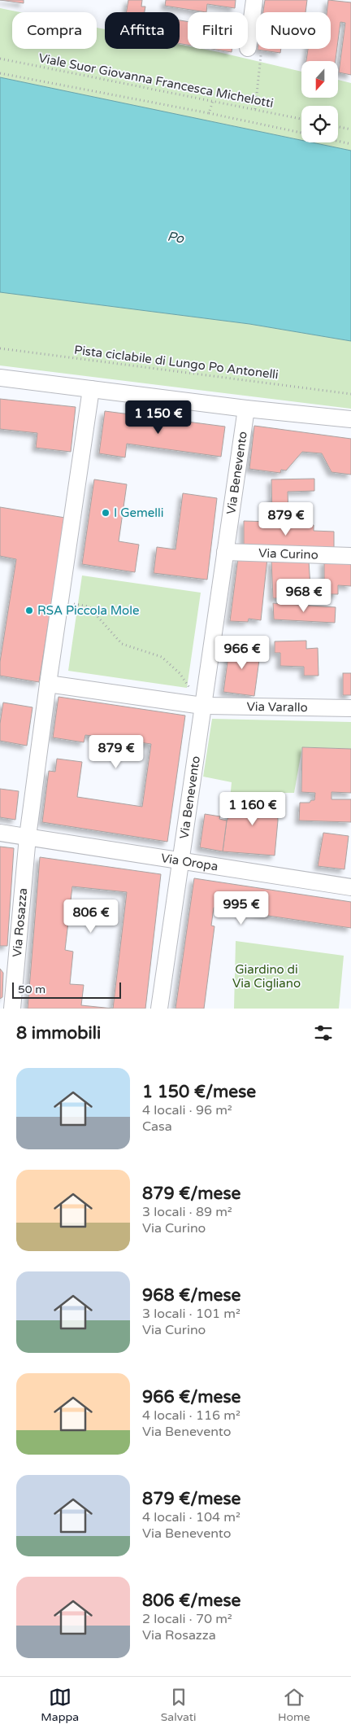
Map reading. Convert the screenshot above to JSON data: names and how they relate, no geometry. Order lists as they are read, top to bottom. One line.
{"streets":{"street":["Via Benevento","Via Curino","Via Varallo","Via Oropa","Via Rosazza"],"path":["Viale Suor Giovanna Francesca Michelotti","Pista ciclabile di Lungo Po Antonelli"]},"crossings":[["Via Benevento","Via Curino"],["Via Benevento","Via Varallo"],["Via Benevento","Via Oropa"],["Via Oropa","Via Rosazza"]],"water":["Po"],"parks":["Giardino di Via Cigliano"],"places":["I Gemelli","RSA Piccola Mole"],"scale_bar":"50 m","north":"bottom","page":{"chip":["Compra","Affitta","Filtri","Nuovo"],"price":["1 150 €","879 €","968 €","966 €","879 €","1 160 €","995 €","806 €"],"scale":"50 m","heading":"8 immobili","list":[{"name":"1 150 €/mese","note":"4 locali · 96 m² · Casa"},{"name":"879 €/mese","note":"3 locali · 89 m² · Via Curino"},{"name":"968 €/mese","note":"3 locali · 101 m² · Via Curino"},{"name":"966 €/mese","note":"4 locali · 116 m² · Via Benevento"},{"name":"879 €/mese","note":"4 locali · 104 m² · Via Benevento"},{"name":"806 €/mese","note":"2 locali · 70 m² · Via Rosazza"}],"tabs":["Mappa","Salvati","Home"]}}
